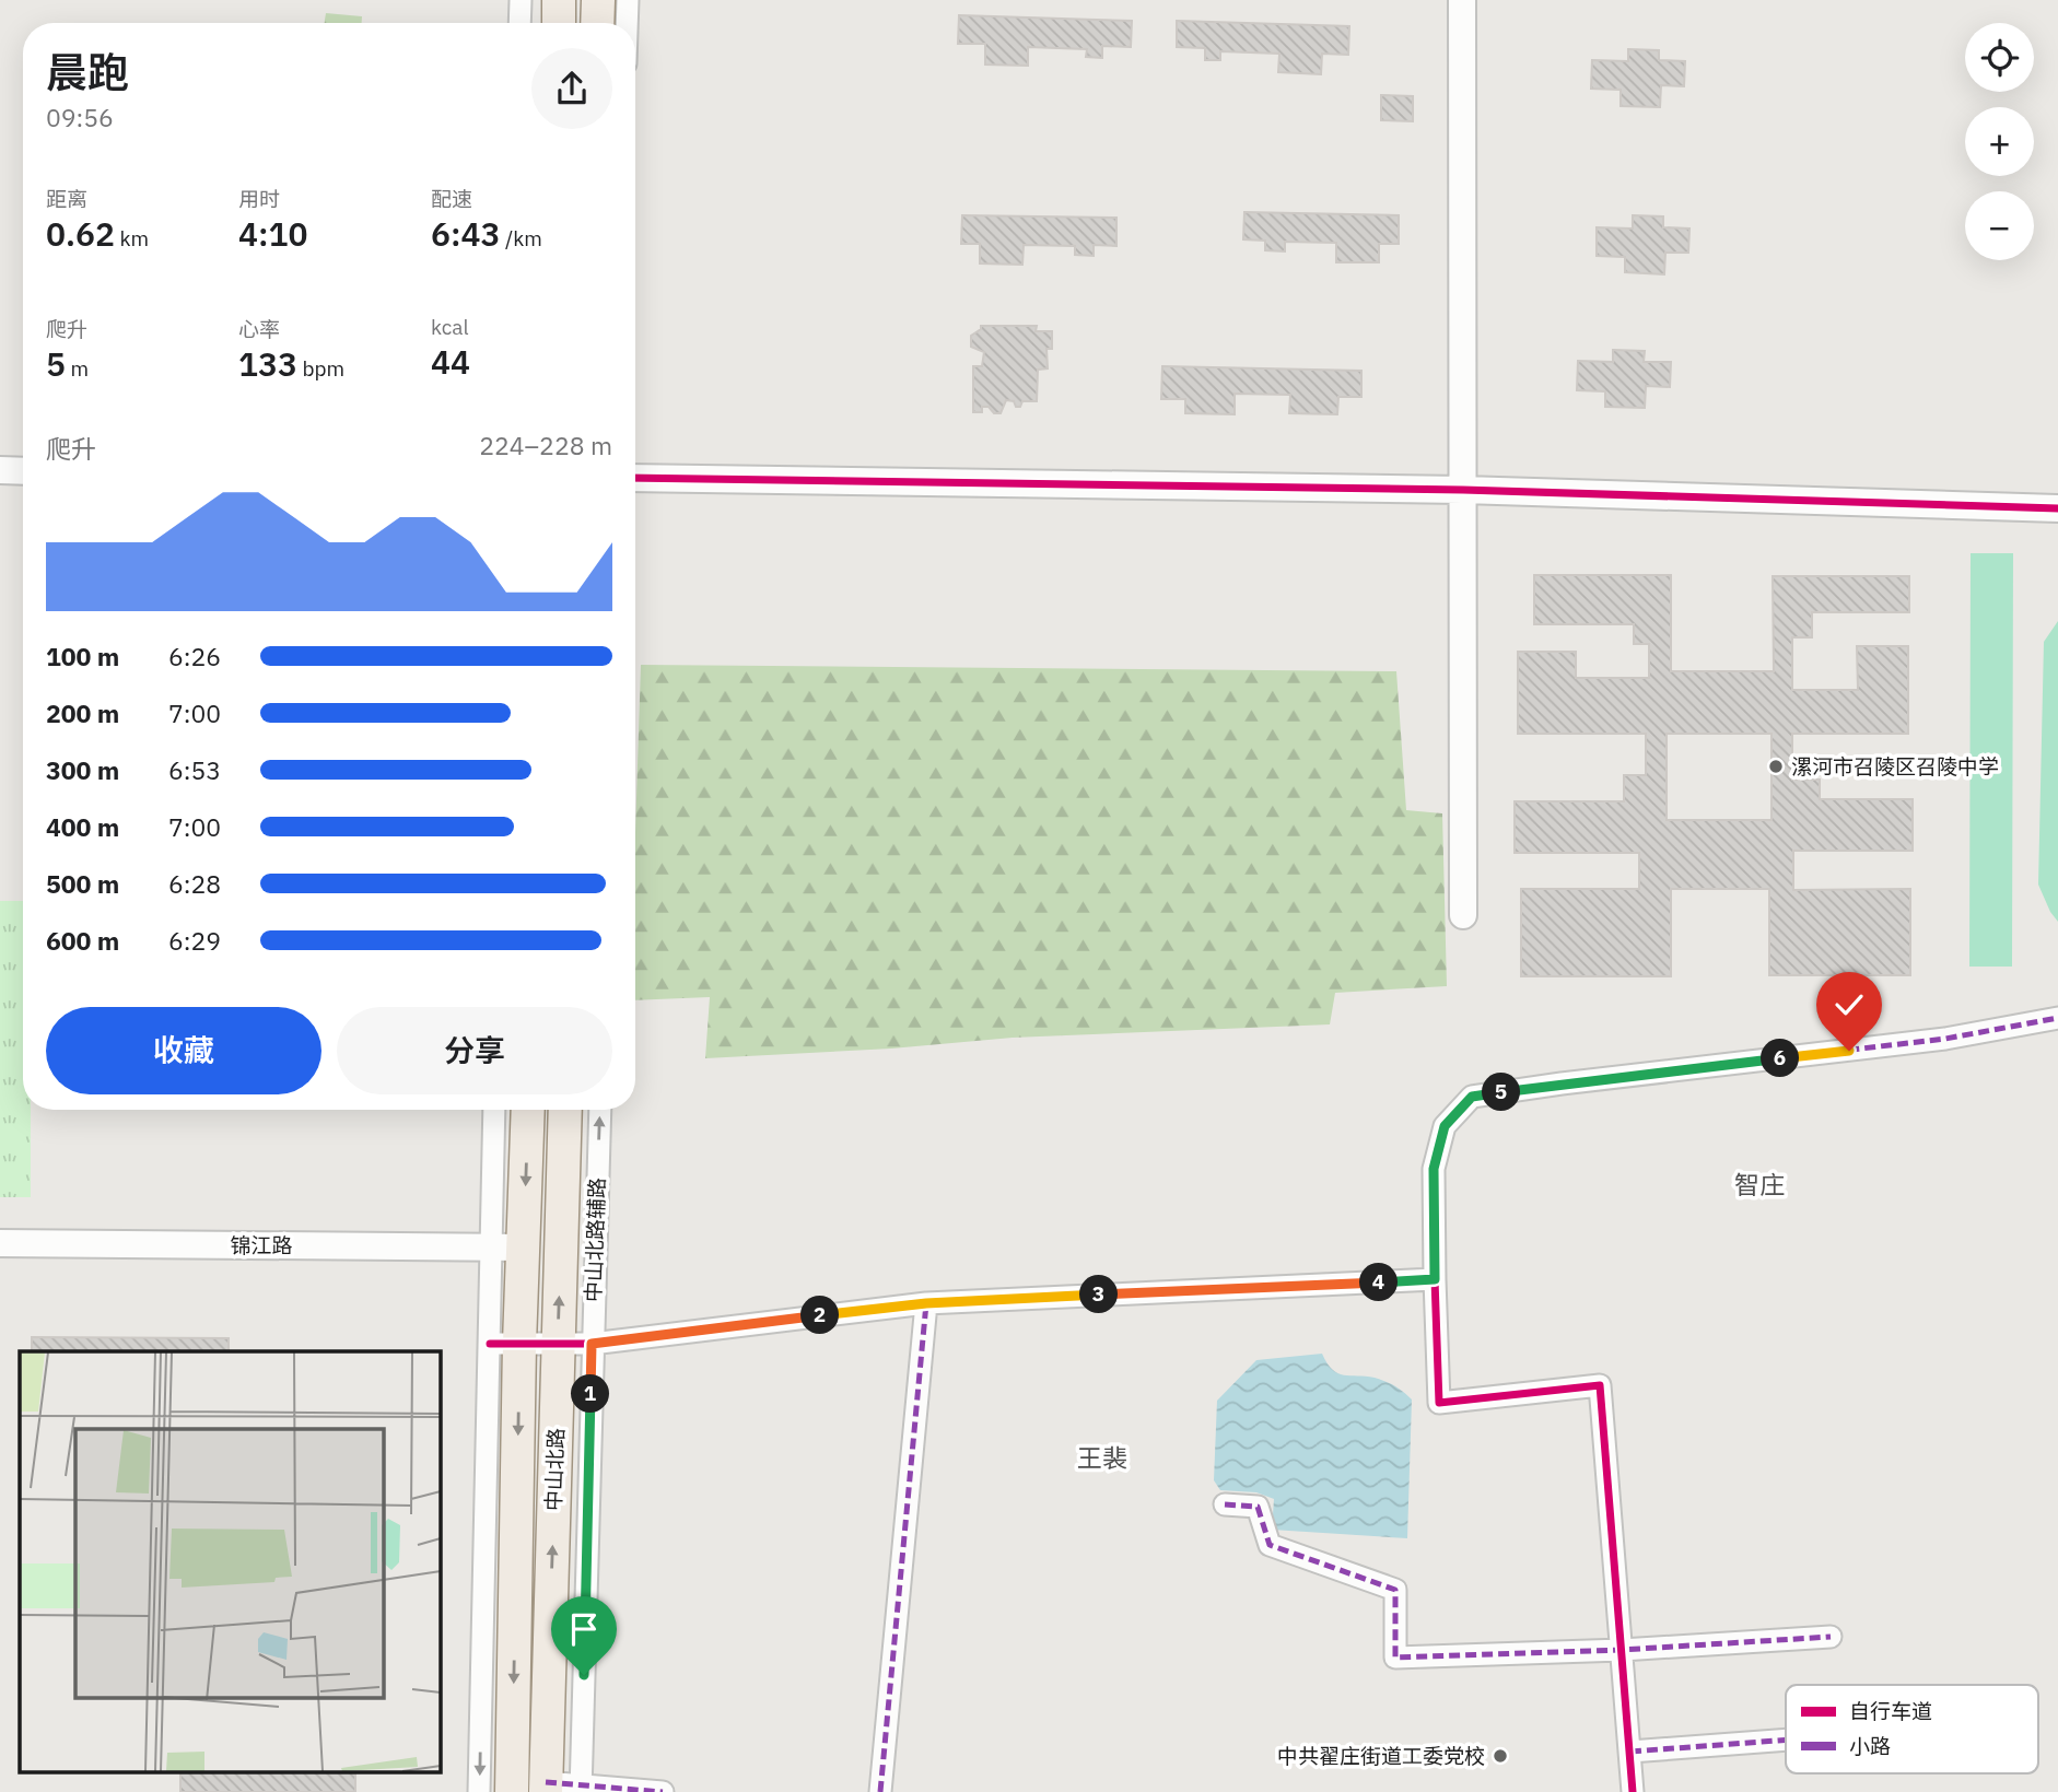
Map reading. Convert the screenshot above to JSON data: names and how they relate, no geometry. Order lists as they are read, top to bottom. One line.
{"streets":{"main road":["中山北路"],"street":["中山北路辅路","锦江路"]},"crossings":[["锦江路","中山北路"]],"districts":["智庄","王裴"],"places":["漯河市召陵区召陵中学","中共翟庄街道工委党校"],"legend":["自行车道","小路"],"page":{"map_buttons":["+","−"],"heading":["晨跑","09:56"],"stats":[["距离","0.62 km"],["用时","4:10"],["配速","6:43 /km"],["爬升","5 m"],["心率","133 bpm"],["kcal","44"]],"chart":["爬升","224–228 m"],"list":[{"name":"100 m","note":"6:26"},{"name":"200 m","note":"7:00"},{"name":"300 m","note":"6:53"},{"name":"400 m","note":"7:00"},{"name":"500 m","note":"6:28"},{"name":"600 m","note":"6:29"}],"buttons":["收藏","分享"],"pins":["6","5","4","3","2","1"]}}
